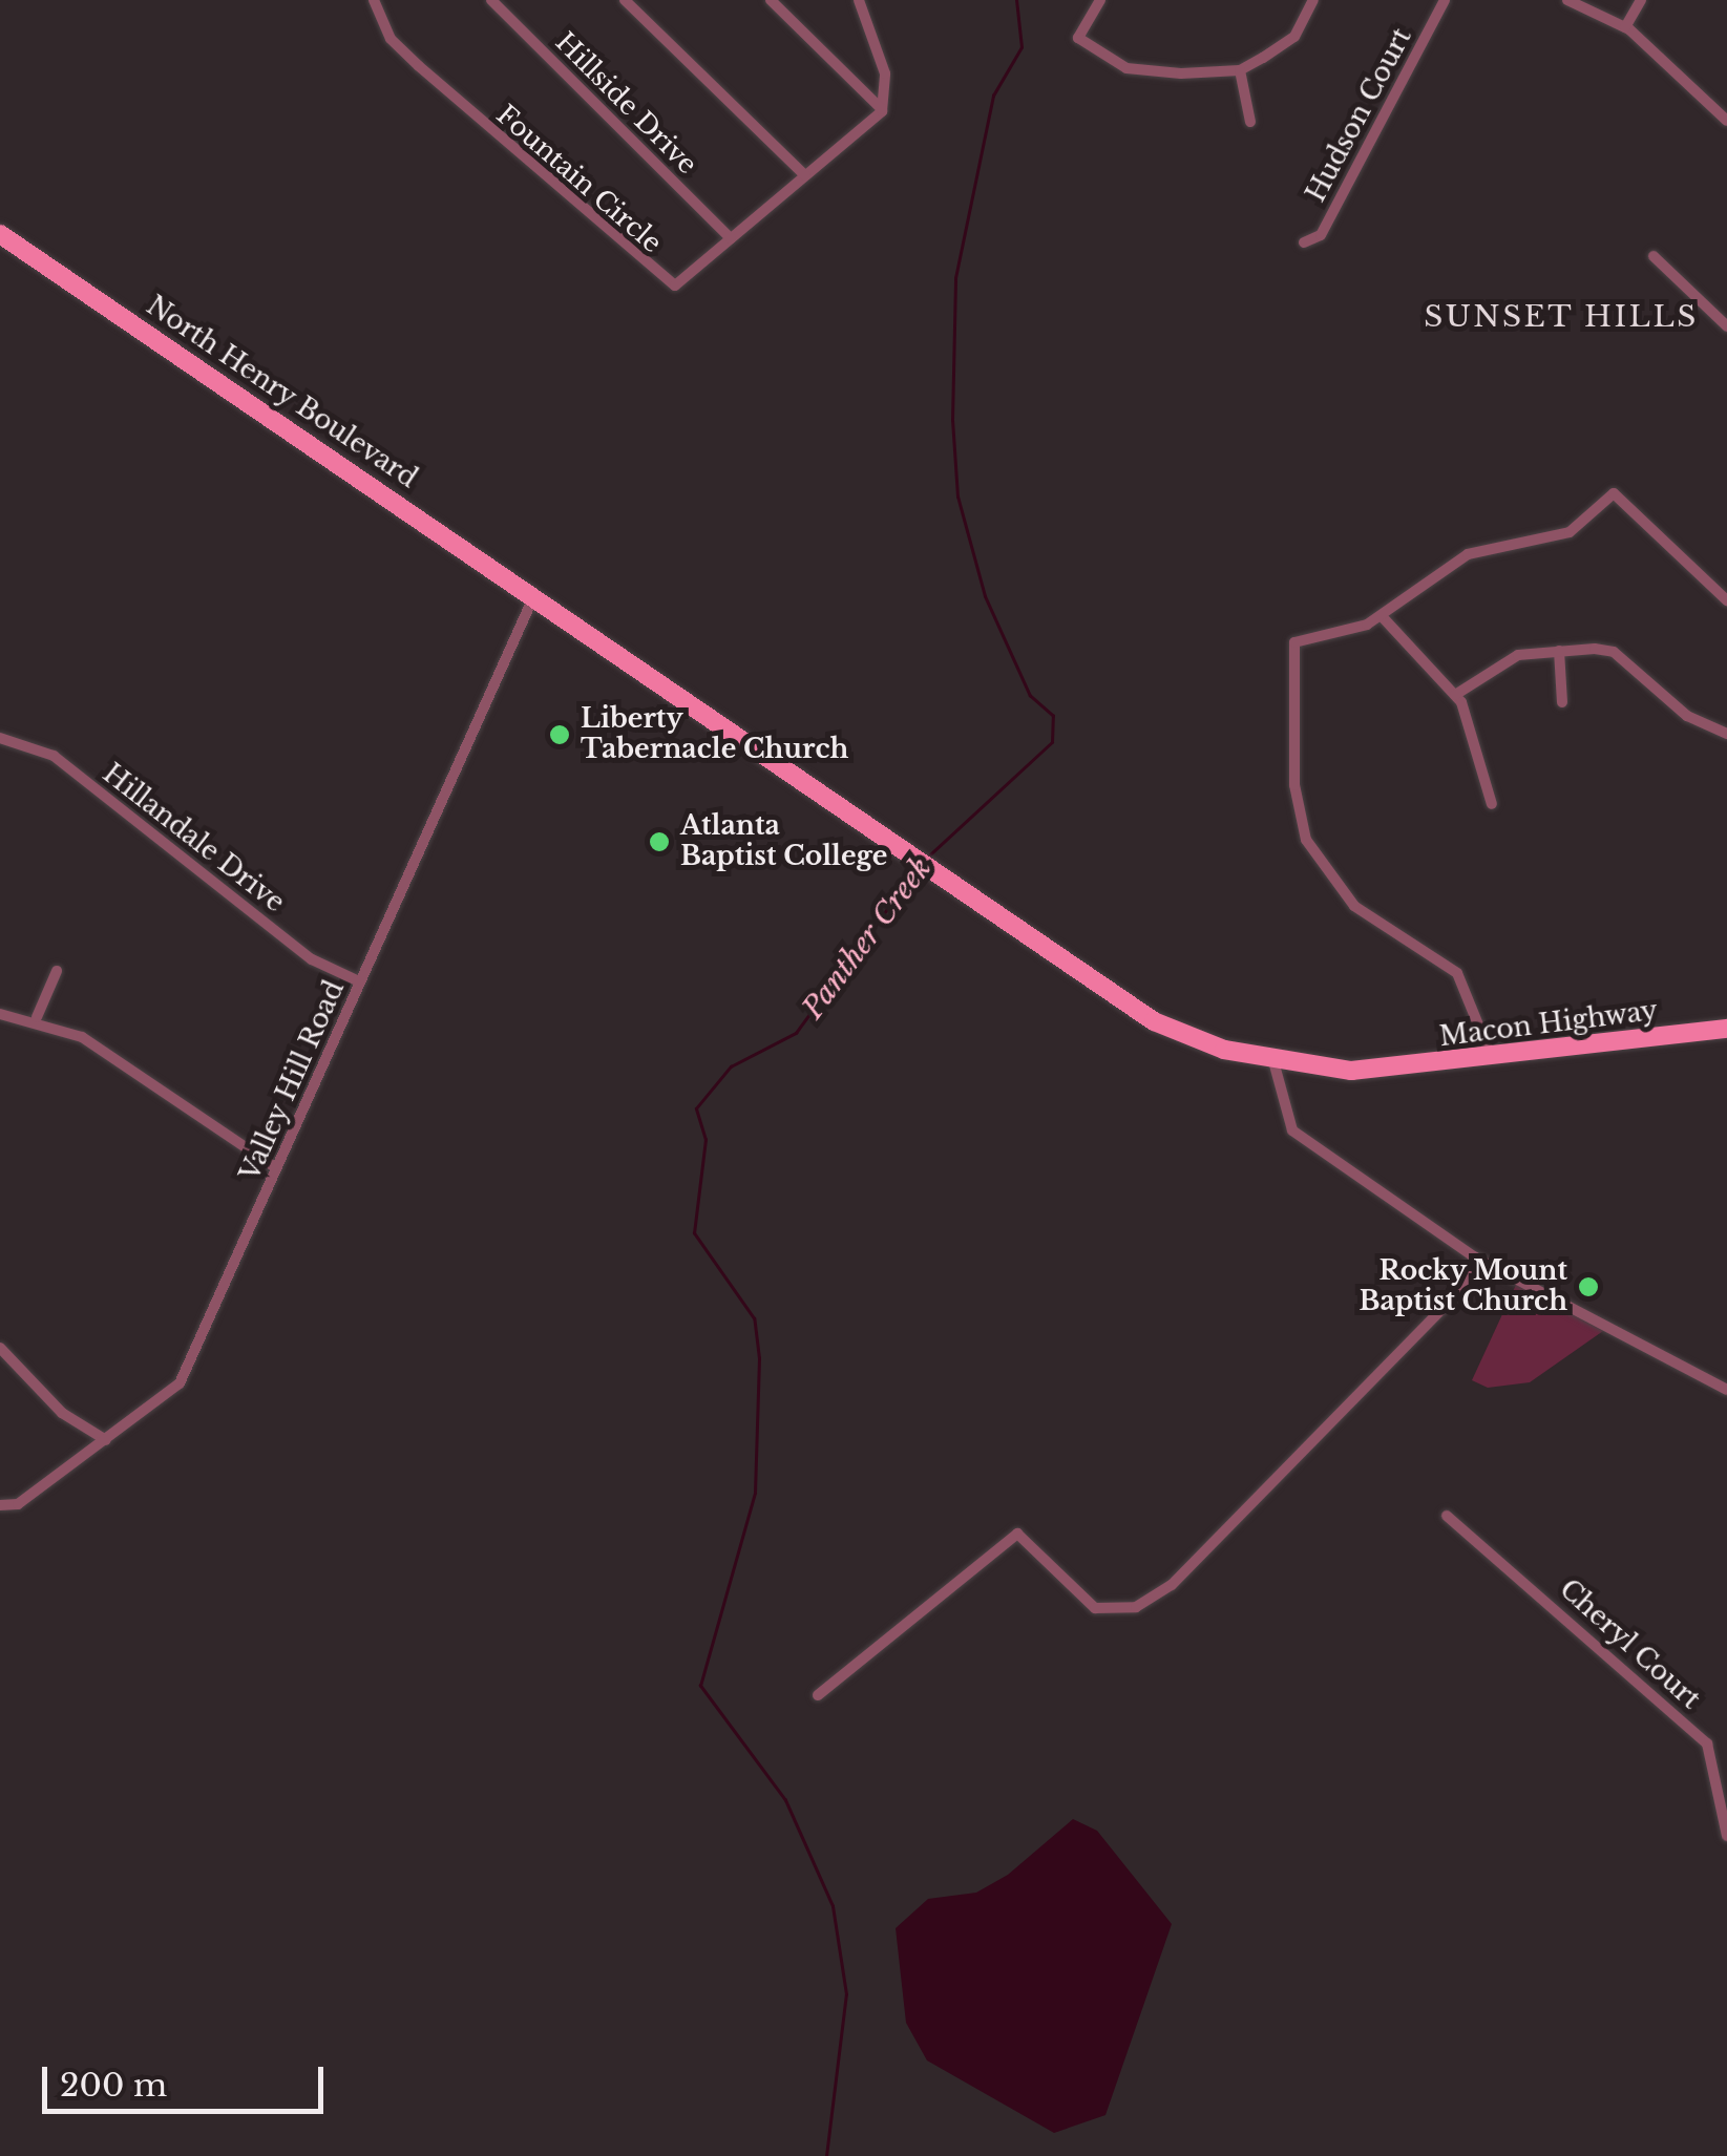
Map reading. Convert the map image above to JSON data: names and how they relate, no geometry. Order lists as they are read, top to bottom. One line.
{"streets":{"main road":["North Henry Boulevard","Macon Highway"],"street":["Hillside Drive","Hudson Court","Fountain Circle","Hillandale Drive","Valley Hill Road","Cheryl Court"]},"crossings":[["Hillside Drive","Fountain Circle"],["North Henry Boulevard","Macon Highway"],["North Henry Boulevard","Valley Hill Road"],["Hillandale Drive","Valley Hill Road"]],"districts":["SUNSET HILLS"],"water":["Panther Creek"],"places":["Liberty Tabernacle Church","Atlanta Baptist College","Rocky Mount Baptist Church"],"scale_bar":"200 m"}
